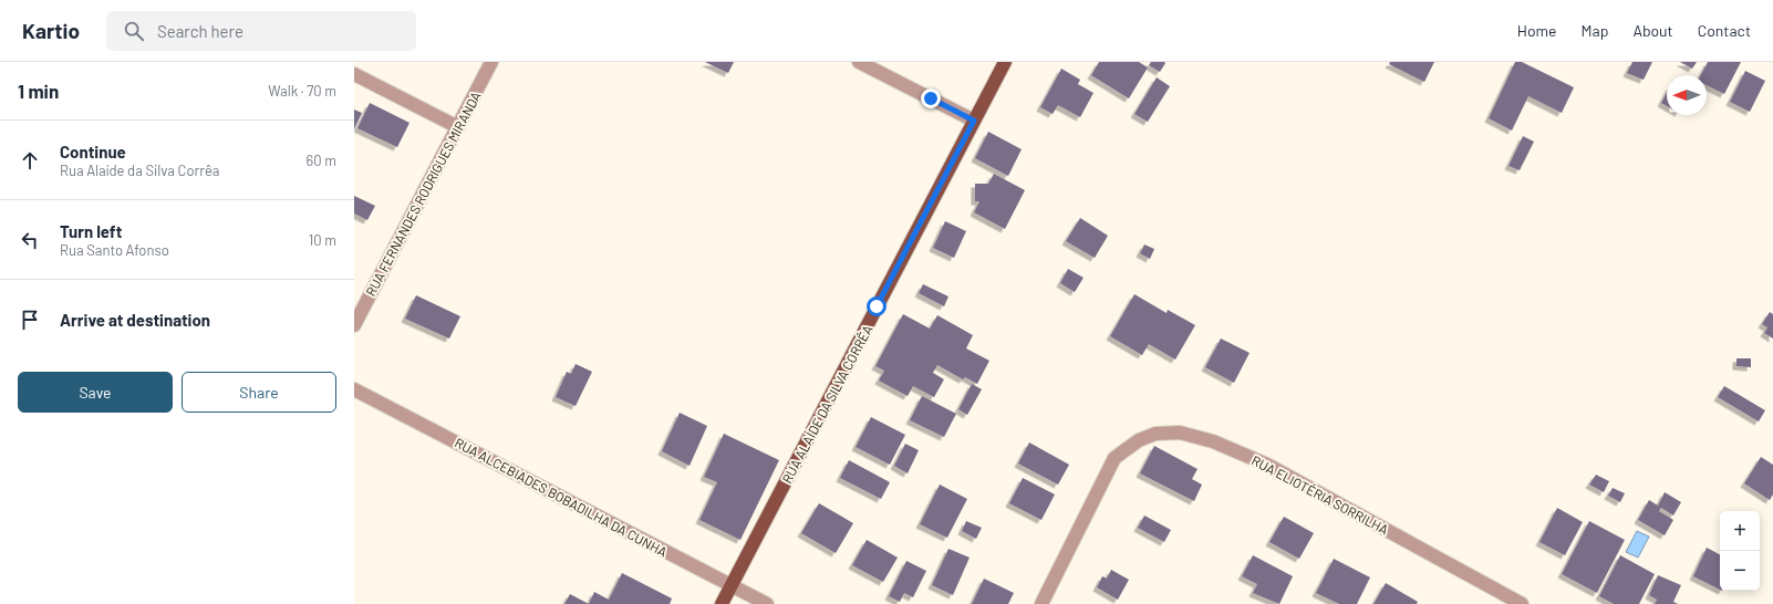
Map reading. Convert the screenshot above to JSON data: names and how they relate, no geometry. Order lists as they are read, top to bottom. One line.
{"streets":{"main road":["RUA ALAÍDE DA SILVA CORRÊA"],"street":["RUA FERNANDES RODRIGUES MIRANDA","RUA ELIOTÉRIA SORRILHA","RUA ALCEBIADES BOBADILHA DA CUNHA"]},"crossings":[["RUA ALAÍDE DA SILVA CORRÊA","RUA ALCEBIADES BOBADILHA DA CUNHA"]],"north":"left","page":{"header":"Kartio","search":"Search here","nav":["Home","Map","About","Contact"],"heading":["1 min","Walk · 70 m"],"list":[["Continue","Rua Alaíde da Silva Corrêa","60 m"],["Turn left","Rua Santo Afonso","10 m"],"Arrive at destination"],"buttons":["Save","Share"],"map_buttons":["+","−"]}}
